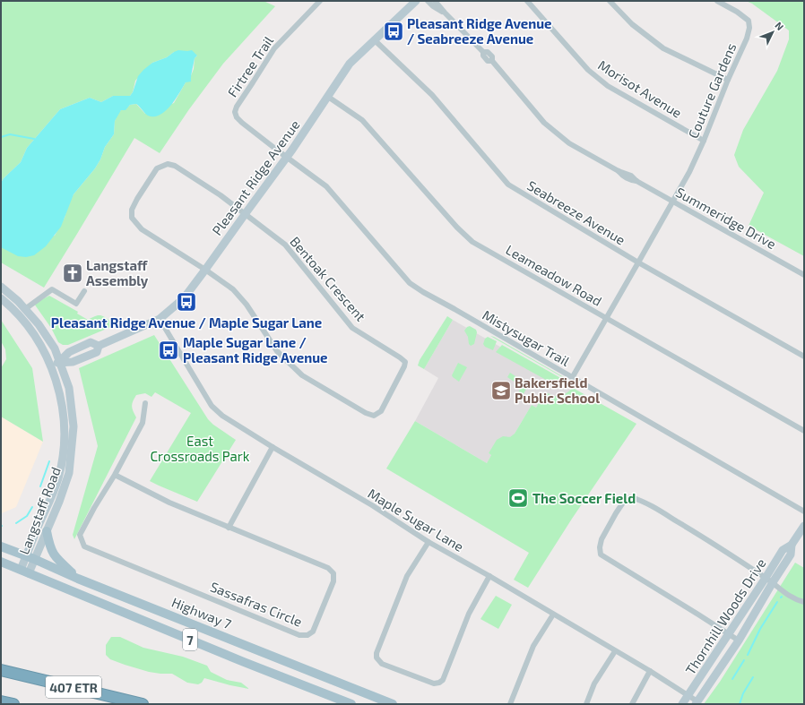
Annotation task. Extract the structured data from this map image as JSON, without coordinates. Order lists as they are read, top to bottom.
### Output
{
  "streets": {
    "highway": ["407 ETR"],
    "main road": ["Highway 7", "7"],
    "street": [
      "Firtree Trail",
      "Morisot Avenue",
      "Couture Gardens",
      "Pleasant Ridge Avenue",
      "Seabreeze Avenue",
      "Summeridge Drive",
      "Leameadow Road",
      "Bentoak Crescent",
      "Mistysugar Trail",
      "Langstaff Road",
      "Maple Sugar Lane",
      "Sassafras Circle",
      "Thornhill Woods Drive"
    ]
  },
  "crossings": [
    ["Firtree Trail", "Pleasant Ridge Avenue"],
    ["Firtree Trail", "Mistysugar Trail"],
    ["Morisot Avenue", "Couture Gardens"],
    ["Couture Gardens", "Seabreeze Avenue"],
    ["Couture Gardens", "Summeridge Drive"],
    ["Couture Gardens", "Leameadow Road"],
    ["Couture Gardens", "Mistysugar Trail"],
    ["Pleasant Ridge Avenue", "Seabreeze Avenue"],
    ["Pleasant Ridge Avenue", "Leameadow Road"],
    ["Pleasant Ridge Avenue", "Bentoak Crescent"],
    ["Pleasant Ridge Avenue", "Mistysugar Trail"],
    ["Pleasant Ridge Avenue", "Langstaff Road"],
    ["Pleasant Ridge Avenue", "Maple Sugar Lane"],
    ["Langstaff Road", "Highway 7"],
    ["Langstaff Road", "7"],
    ["Maple Sugar Lane", "Thornhill Woods Drive"]
  ],
  "parks": ["East Crossroads Park"],
  "places": {
    "bus stop": ["Pleasant Ridge Avenue / Seabreeze Avenue", "Pleasant Ridge Avenue / Maple Sugar Lane", "Maple Sugar Lane / Pleasant Ridge Avenue"],
    "church": ["Langstaff Assembly"],
    "school or university": ["Bakersfield Public School"],
    "sports": ["The Soccer Field"]
  },
  "north": "top right"
}
